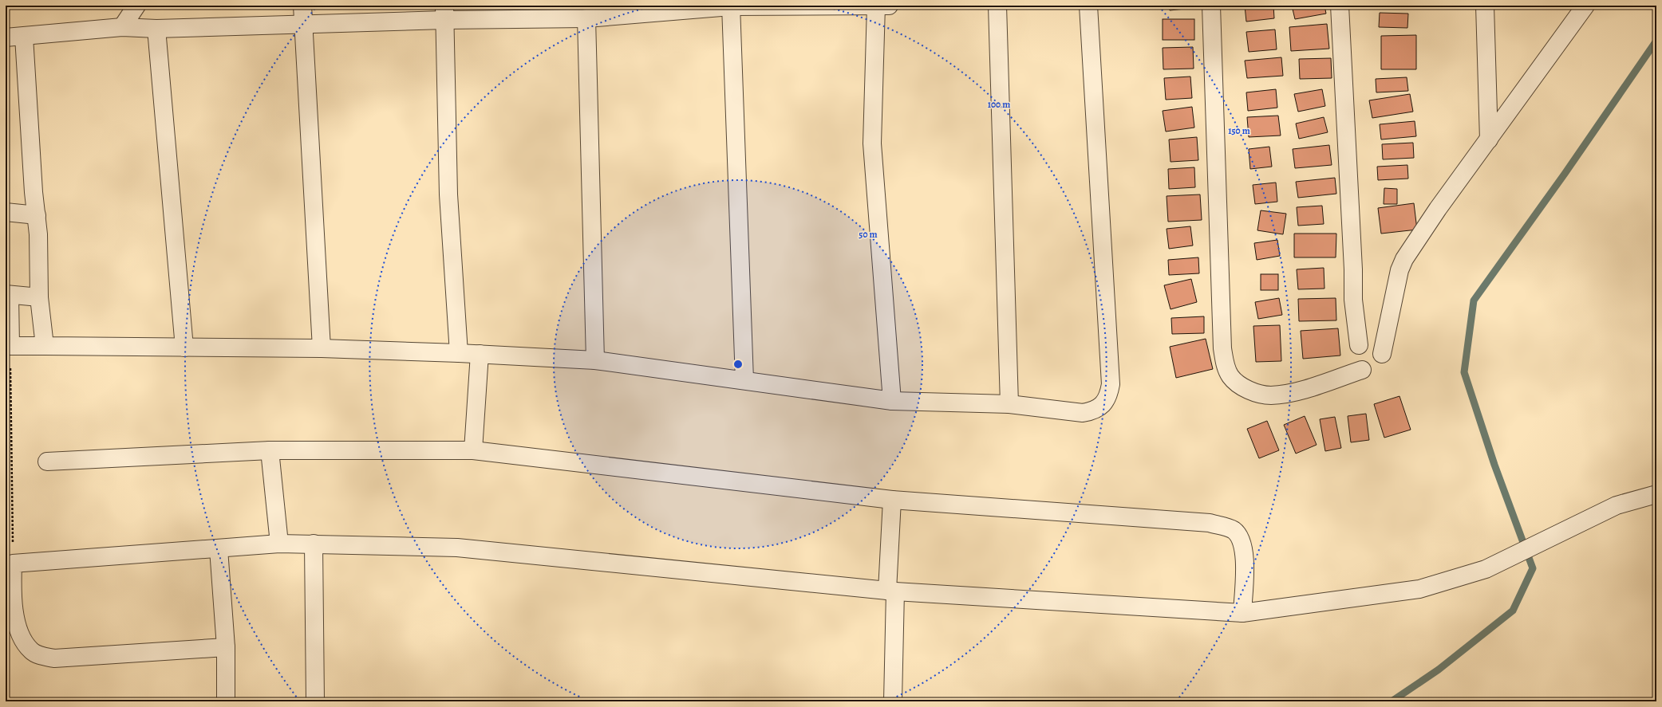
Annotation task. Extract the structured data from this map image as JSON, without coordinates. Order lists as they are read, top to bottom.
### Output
{
  "rings": ["100 m", "150 m", "50 m"]
}
